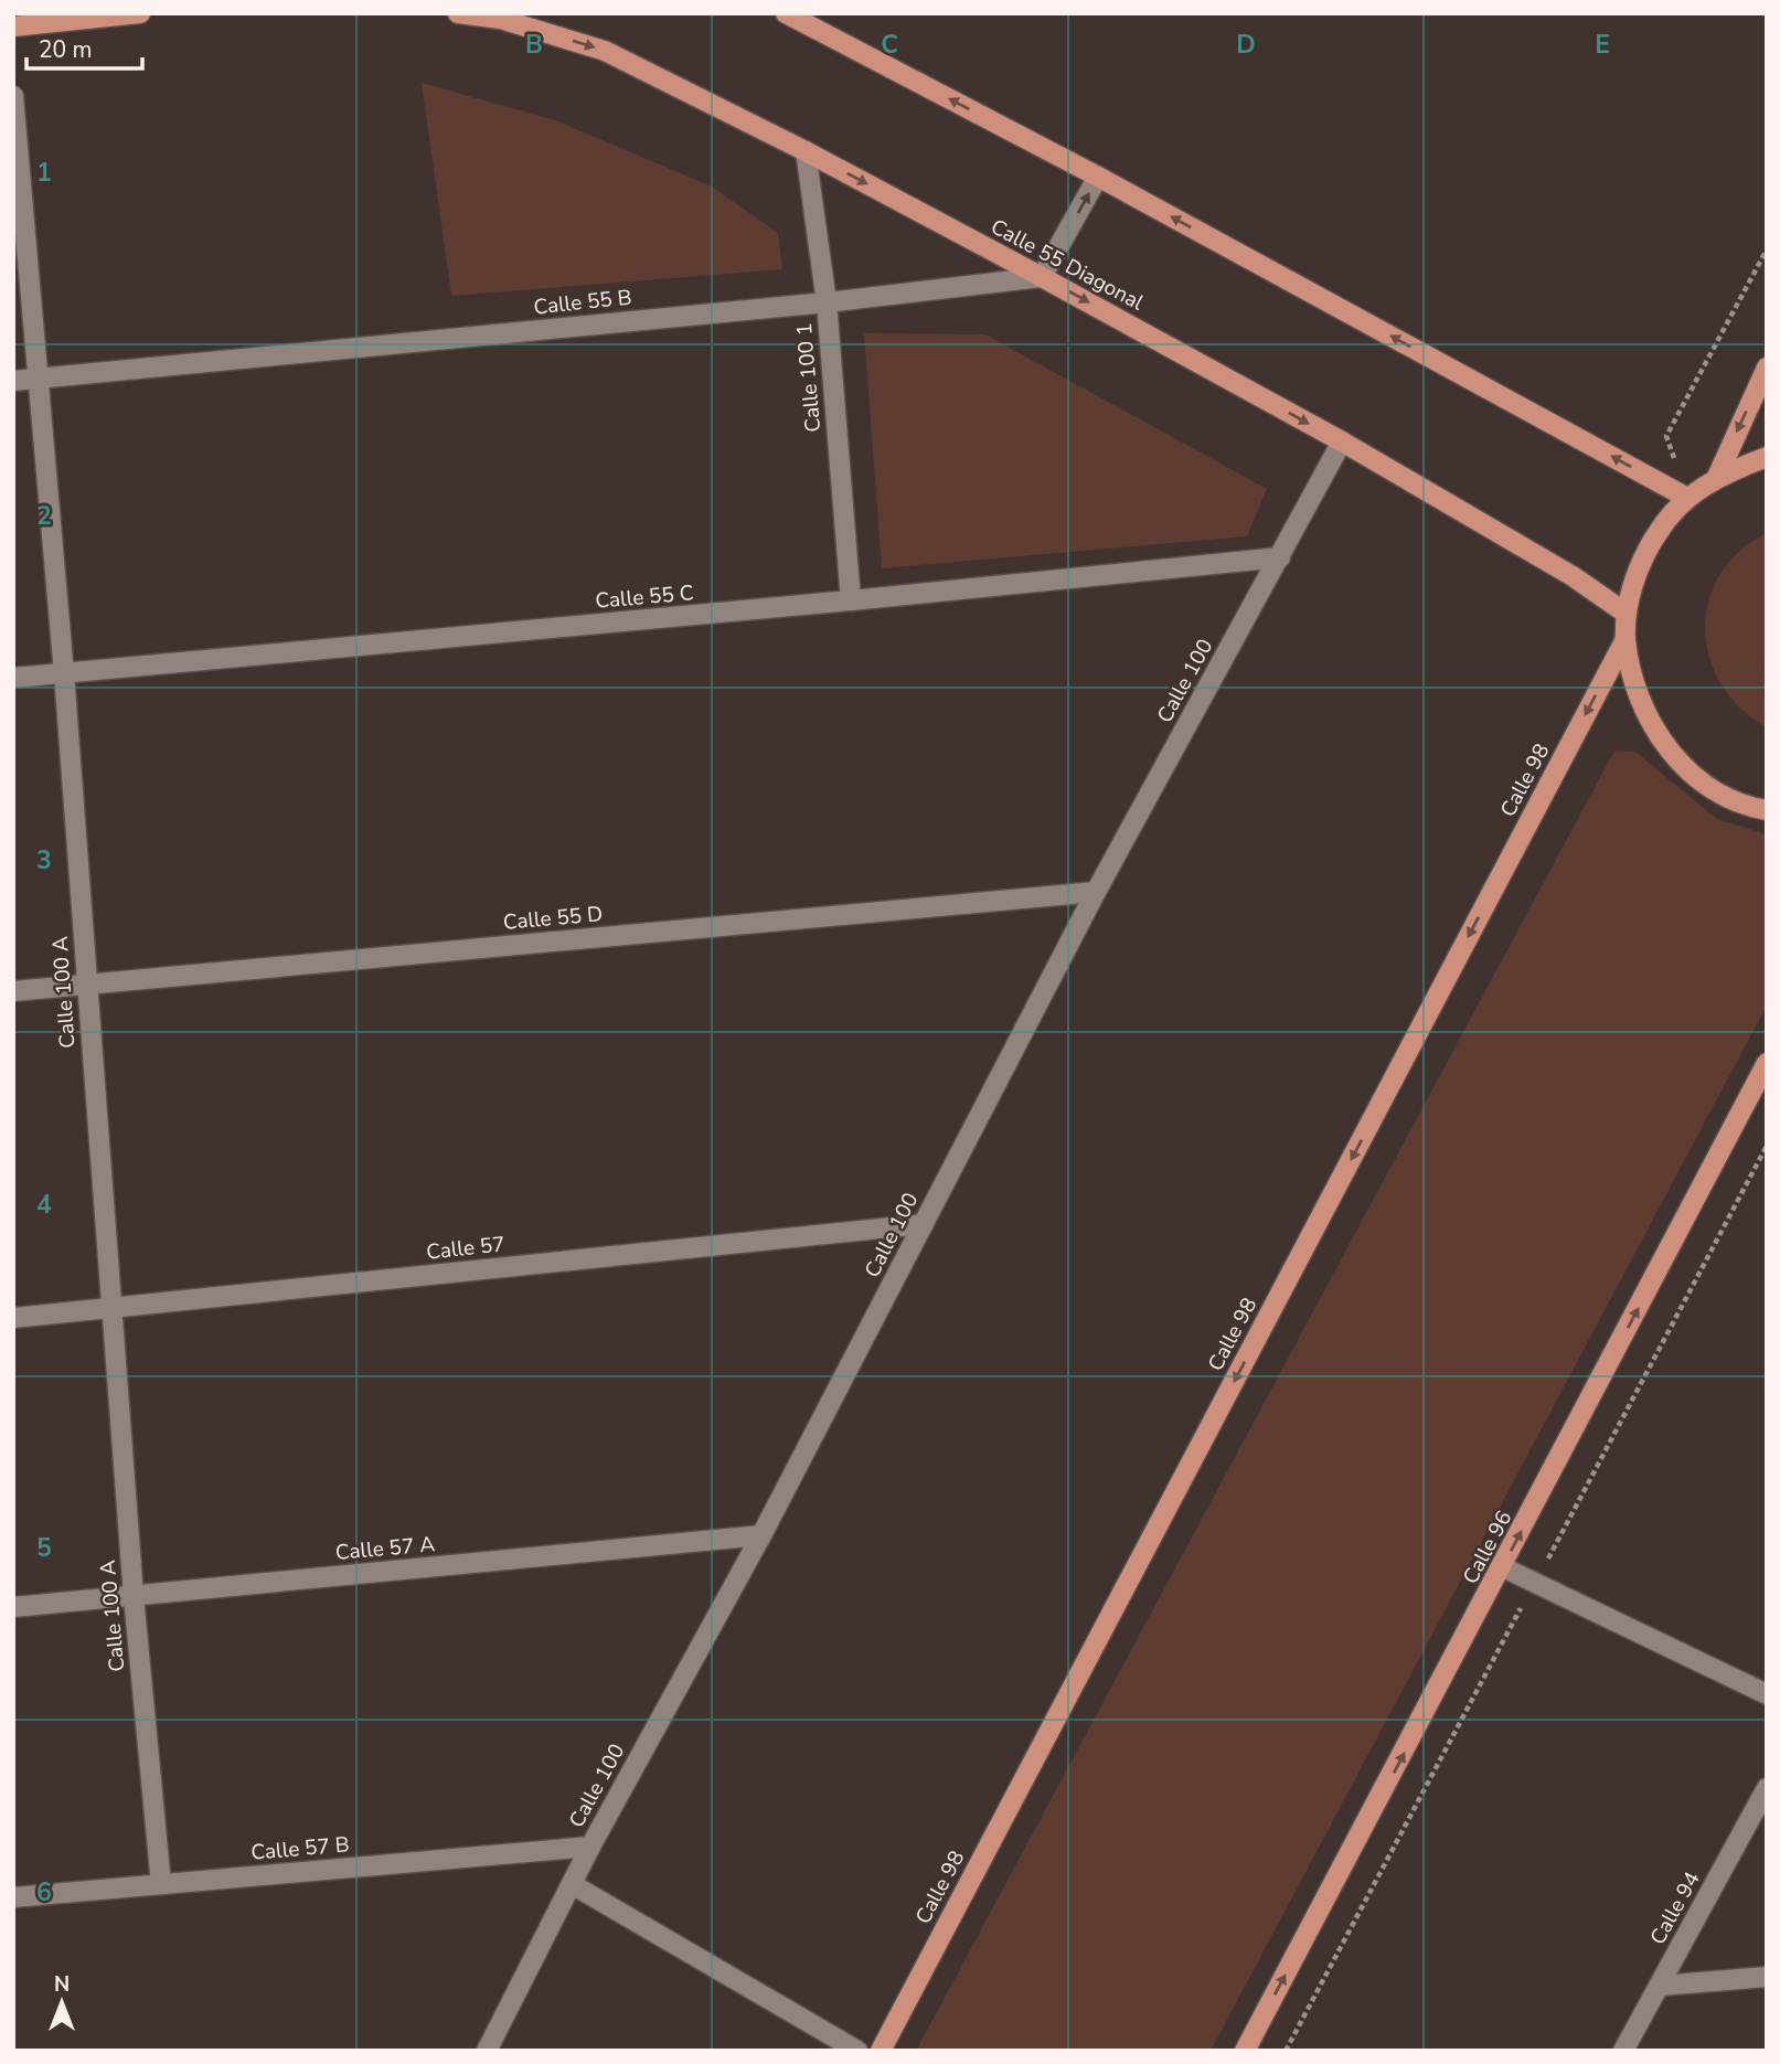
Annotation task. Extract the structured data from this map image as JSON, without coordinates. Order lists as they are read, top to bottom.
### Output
{
  "streets": {
    "main road": ["Calle 55 Diagonal", "Calle 98", "Calle 96"],
    "street": [
      "Calle 55 B",
      "Calle 100 1",
      "Calle 55 C",
      "Calle 100",
      "Calle 55 D",
      "Calle 100 A",
      "Calle 57",
      "Calle 57 A",
      "Calle 57 B",
      "Calle 94"
    ]
  },
  "crossings": [
    ["Calle 55 Diagonal", "Calle 55 B"],
    ["Calle 55 Diagonal", "Calle 100 1"],
    ["Calle 55 Diagonal", "Calle 100"],
    ["Calle 55 B", "Calle 100 1"],
    ["Calle 55 B", "Calle 100 A"],
    ["Calle 100 1", "Calle 55 C"],
    ["Calle 55 C", "Calle 100"],
    ["Calle 55 C", "Calle 100 A"],
    ["Calle 100", "Calle 55 D"],
    ["Calle 100", "Calle 57"],
    ["Calle 100", "Calle 57 A"],
    ["Calle 100", "Calle 57 B"],
    ["Calle 55 D", "Calle 100 A"],
    ["Calle 100 A", "Calle 57"],
    ["Calle 100 A", "Calle 57 A"],
    ["Calle 100 A", "Calle 57 B"]
  ],
  "one_way": ["Calle 98", "Calle 96"],
  "scale_bar": "20 m",
  "north": "top",
  "grid": {
    "columns": [
      "B",
      "C",
      "D",
      "E"
    ],
    "rows": [
      "1",
      "2",
      "3",
      "4",
      "5",
      "6"
    ]
  }
}
